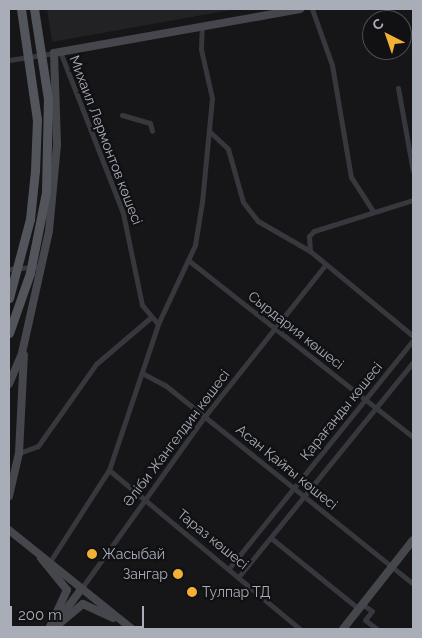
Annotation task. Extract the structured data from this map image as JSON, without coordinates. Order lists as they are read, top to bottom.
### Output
{
  "streets": {
    "street": [
      "Михаил Лермонтов көшесі",
      "Сырдария көшесі",
      "Қарағанды көшесі",
      "Әліби Жангелдин көшесі",
      "Асан Қайғы көшесі",
      "Тараз көшесі"
    ]
  },
  "crossings": [
    ["Сырдария көшесі", "Қарағанды көшесі"],
    ["Сырдария көшесі", "Әліби Жангелдин көшесі"],
    ["Қарағанды көшесі", "Асан Қайғы көшесі"],
    ["Қарағанды көшесі", "Тараз көшесі"],
    ["Әліби Жангелдин көшесі", "Асан Қайғы көшесі"],
    ["Әліби Жангелдин көшесі", "Тараз көшесі"]
  ],
  "places": ["Жасыбай", "Зангар", "Тулпар ТД"],
  "scale_bar": "200 m",
  "north": "top left"
}
